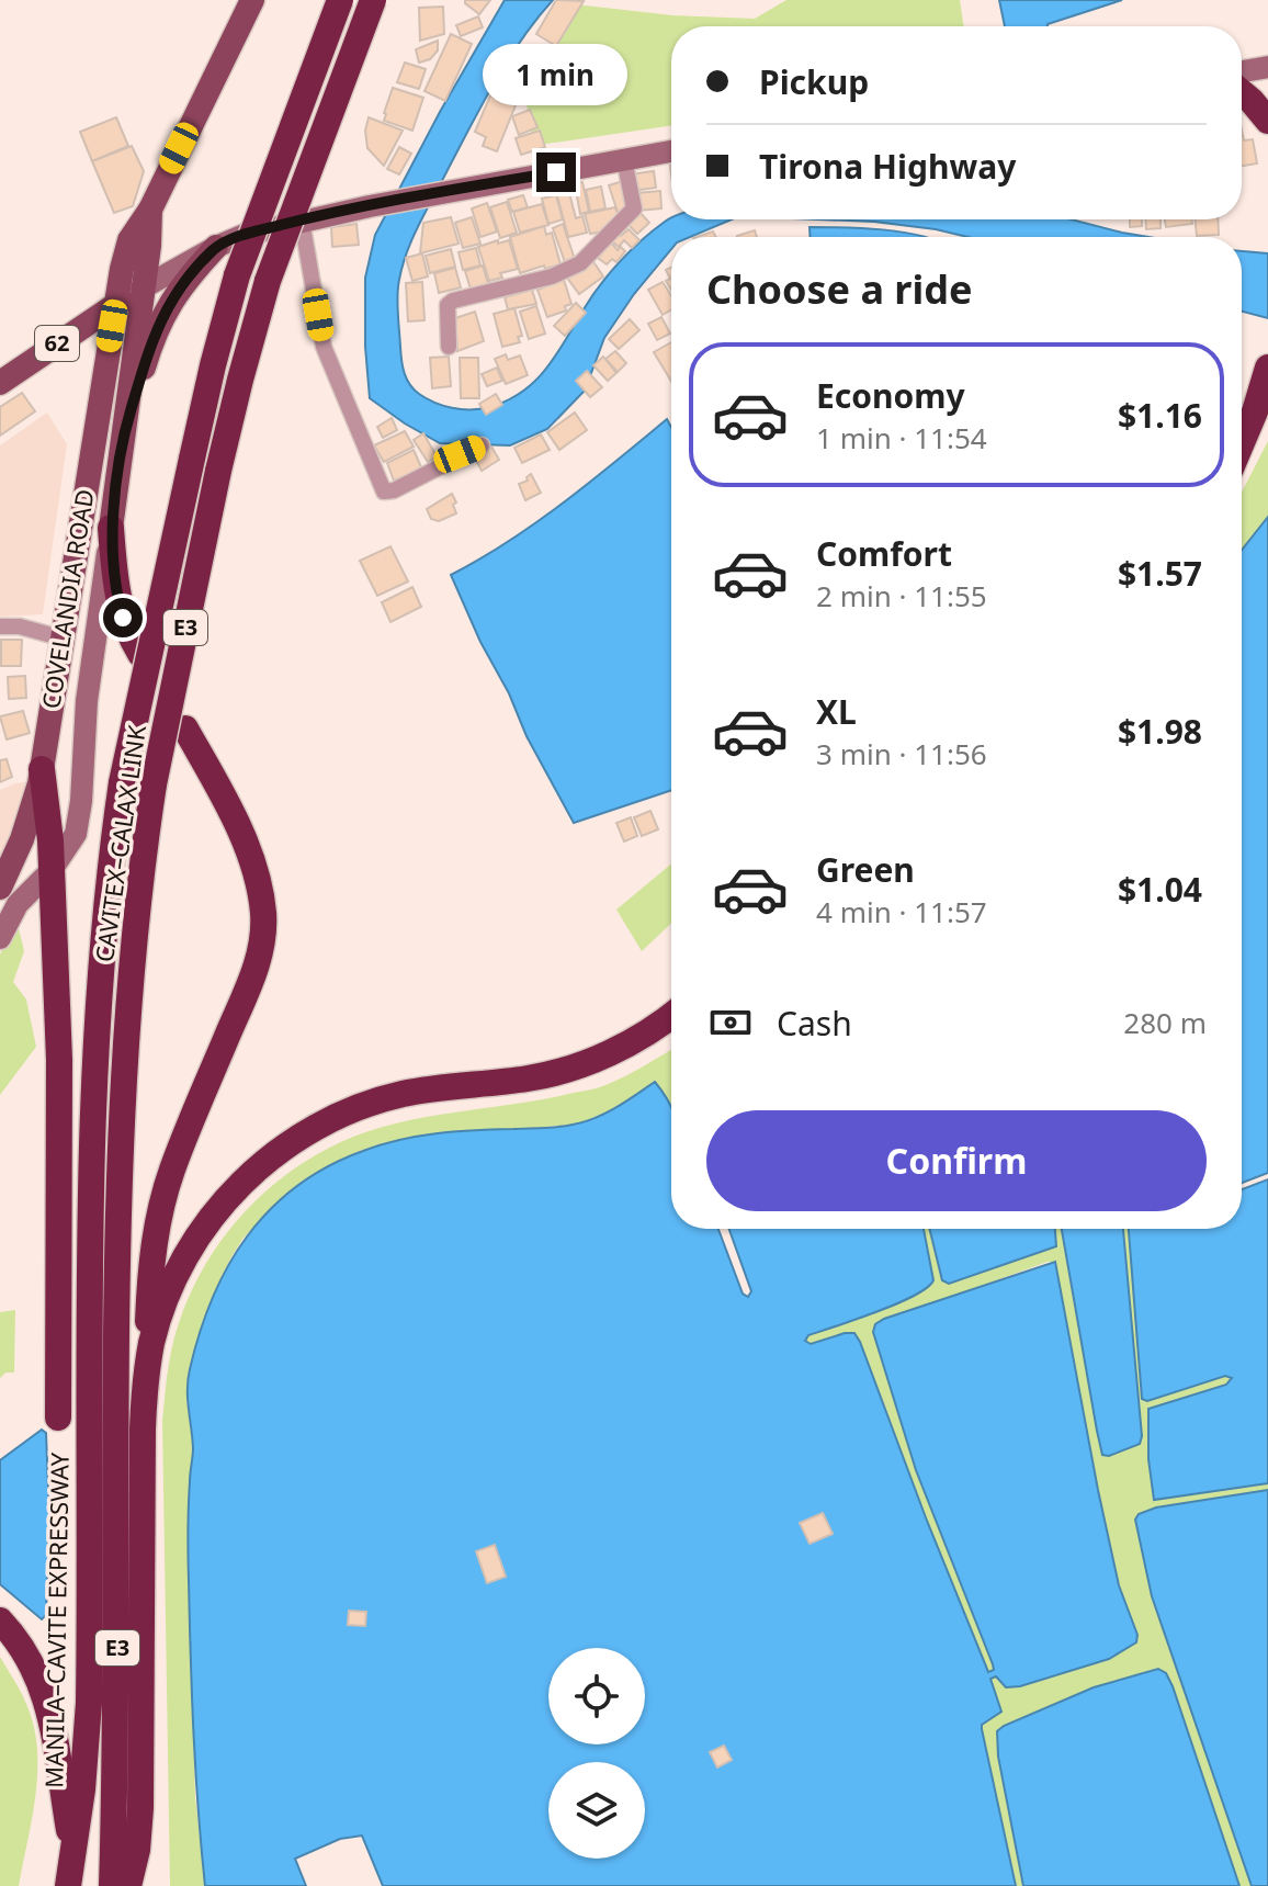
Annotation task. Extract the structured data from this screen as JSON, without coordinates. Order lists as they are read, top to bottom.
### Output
{
  "streets": {
    "highway": ["E3", "CAVITEX–CALAX LINK", "MANILA–CAVITE EXPRESSWAY"],
    "main road": ["62", "COVELANDIA ROAD"]
  },
  "crossings": [
    ["62", "COVELANDIA ROAD"],
    ["E3", "CAVITEX–CALAX LINK"],
    ["E3", "MANILA–CAVITE EXPRESSWAY"],
    ["CAVITEX–CALAX LINK", "MANILA–CAVITE EXPRESSWAY"]
  ],
  "page": {
    "banner": ["Pickup", "Tirona Highway"],
    "bubble": "1 min",
    "heading": "Choose a ride",
    "list": [
      {
        "name": "Economy",
        "note": "1 min · 11:54",
        "value": "$1.16"
      },
      {
        "name": "Comfort",
        "note": "2 min · 11:55",
        "value": "$1.57"
      },
      {
        "name": "XL",
        "note": "3 min · 11:56",
        "value": "$1.98"
      },
      {
        "name": "Green",
        "note": "4 min · 11:57",
        "value": "$1.04"
      }
    ],
    "pay": ["Cash", "280 m"],
    "buttons": "Confirm"
  }
}
